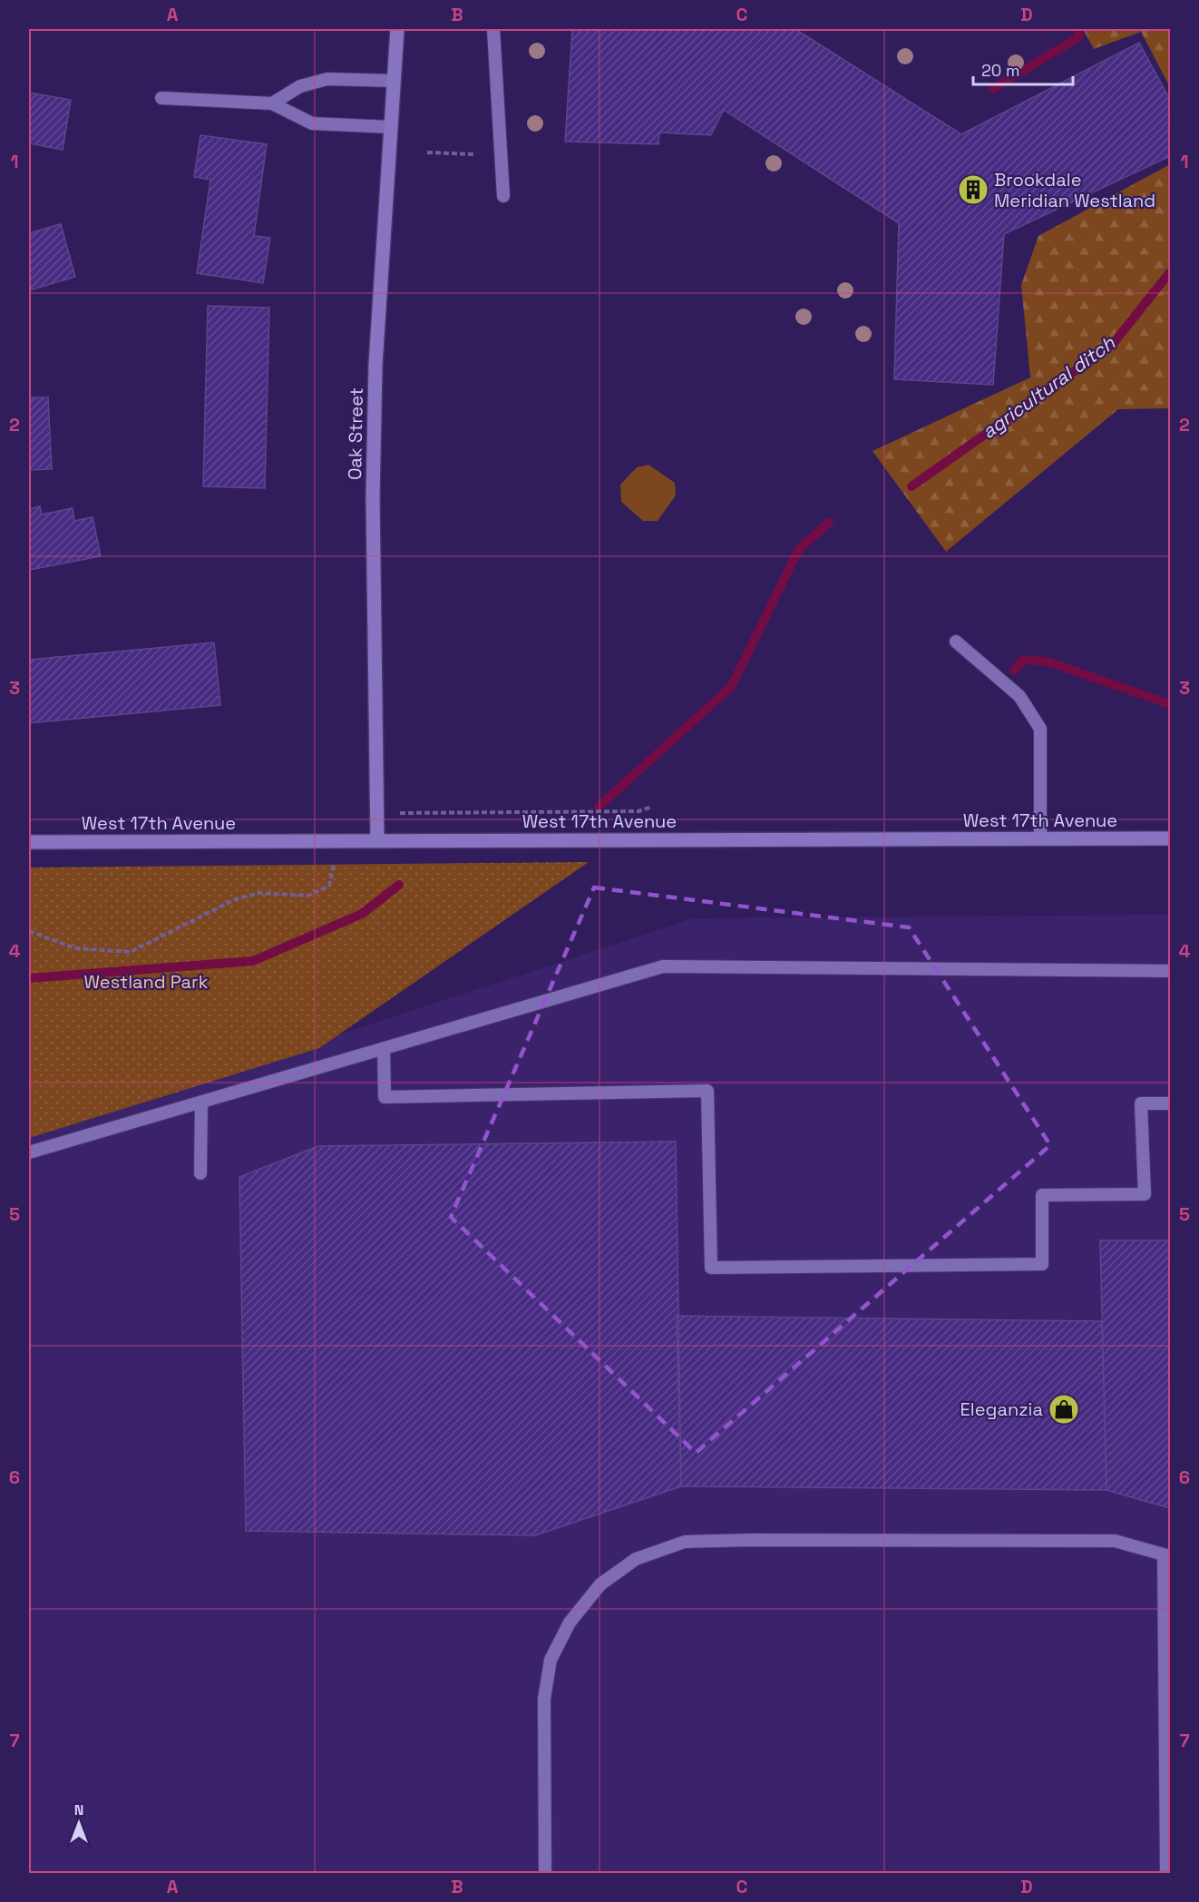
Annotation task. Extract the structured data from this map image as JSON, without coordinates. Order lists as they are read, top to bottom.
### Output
{
  "streets": {
    "street": ["Oak Street", "West 17th Avenue"]
  },
  "crossings": [
    ["Oak Street", "West 17th Avenue"]
  ],
  "water": ["agricultural ditch"],
  "parks": ["Westland Park"],
  "places": {
    "building": ["Brookdale Meridian Westland"],
    "shop": ["Eleganzia"]
  },
  "scale_bar": "20 m",
  "north": "top",
  "grid": {
    "columns": [
      "A",
      "B",
      "C",
      "D"
    ],
    "rows": [
      "1",
      "2",
      "3",
      "4",
      "5",
      "6",
      "7"
    ]
  }
}
